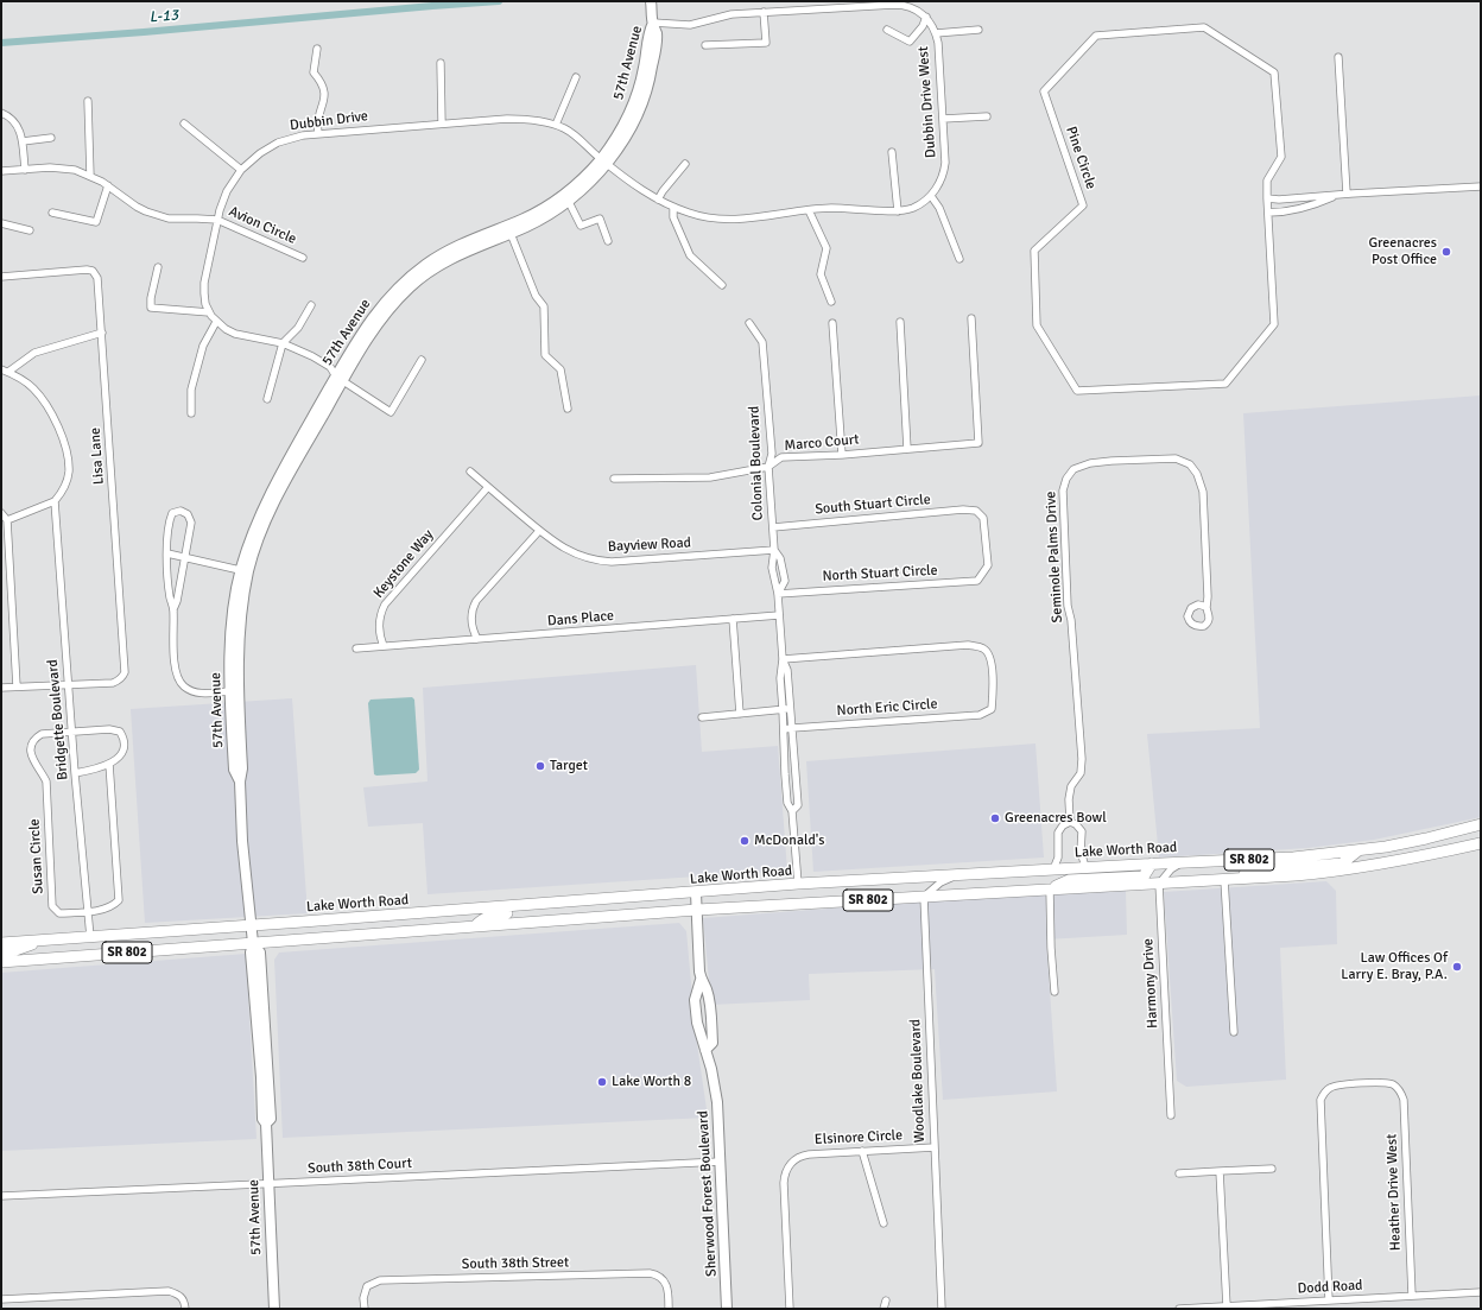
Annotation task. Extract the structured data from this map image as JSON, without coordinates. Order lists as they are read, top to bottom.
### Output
{
  "streets": {
    "main road": ["Lake Worth Road", "SR 802"],
    "street": [
      "57th Avenue",
      "Dubbin Drive West",
      "Dubbin Drive",
      "Pine Circle",
      "Avion Circle",
      "Marco Court",
      "Lisa Lane",
      "Colonial Boulevard",
      "South Stuart Circle",
      "Bayview Road",
      "Seminole Palms Drive",
      "Keystone Way",
      "North Stuart Circle",
      "Dans Place",
      "North Eric Circle",
      "Bridgette Boulevard",
      "Susan Circle",
      "Harmony Drive",
      "Woodlake Boulevard",
      "Elsinore Circle",
      "South 38th Court",
      "Heather Drive West",
      "Sherwood Forest Boulevard",
      "South 38th Street",
      "Dodd Road"
    ]
  },
  "crossings": [
    ["57th Avenue", "Dubbin Drive"],
    ["57th Avenue", "Lake Worth Road"],
    ["57th Avenue", "SR 802"],
    ["57th Avenue", "South 38th Court"],
    ["Dubbin Drive", "Avion Circle"],
    ["Marco Court", "Colonial Boulevard"],
    ["Lisa Lane", "Bridgette Boulevard"],
    ["Colonial Boulevard", "South Stuart Circle"],
    ["Colonial Boulevard", "Bayview Road"],
    ["Colonial Boulevard", "North Stuart Circle"],
    ["Colonial Boulevard", "Dans Place"],
    ["Colonial Boulevard", "North Eric Circle"],
    ["South Stuart Circle", "North Stuart Circle"],
    ["Bayview Road", "Keystone Way"],
    ["Keystone Way", "Dans Place"],
    ["Bridgette Boulevard", "Lake Worth Road"],
    ["Bridgette Boulevard", "Susan Circle"],
    ["Lake Worth Road", "Sherwood Forest Boulevard"],
    ["SR 802", "Harmony Drive"],
    ["SR 802", "Woodlake Boulevard"],
    ["SR 802", "Sherwood Forest Boulevard"],
    ["Woodlake Boulevard", "Elsinore Circle"],
    ["South 38th Court", "Sherwood Forest Boulevard"],
    ["Heather Drive West", "Dodd Road"]
  ],
  "water": ["L-13"],
  "places": [
    "Greenacres Post Office",
    "Target",
    "Greenacres Bowl",
    "McDonald's",
    "Law Offices Of Larry E. Bray, P.A.",
    "Lake Worth 8"
  ]
}
